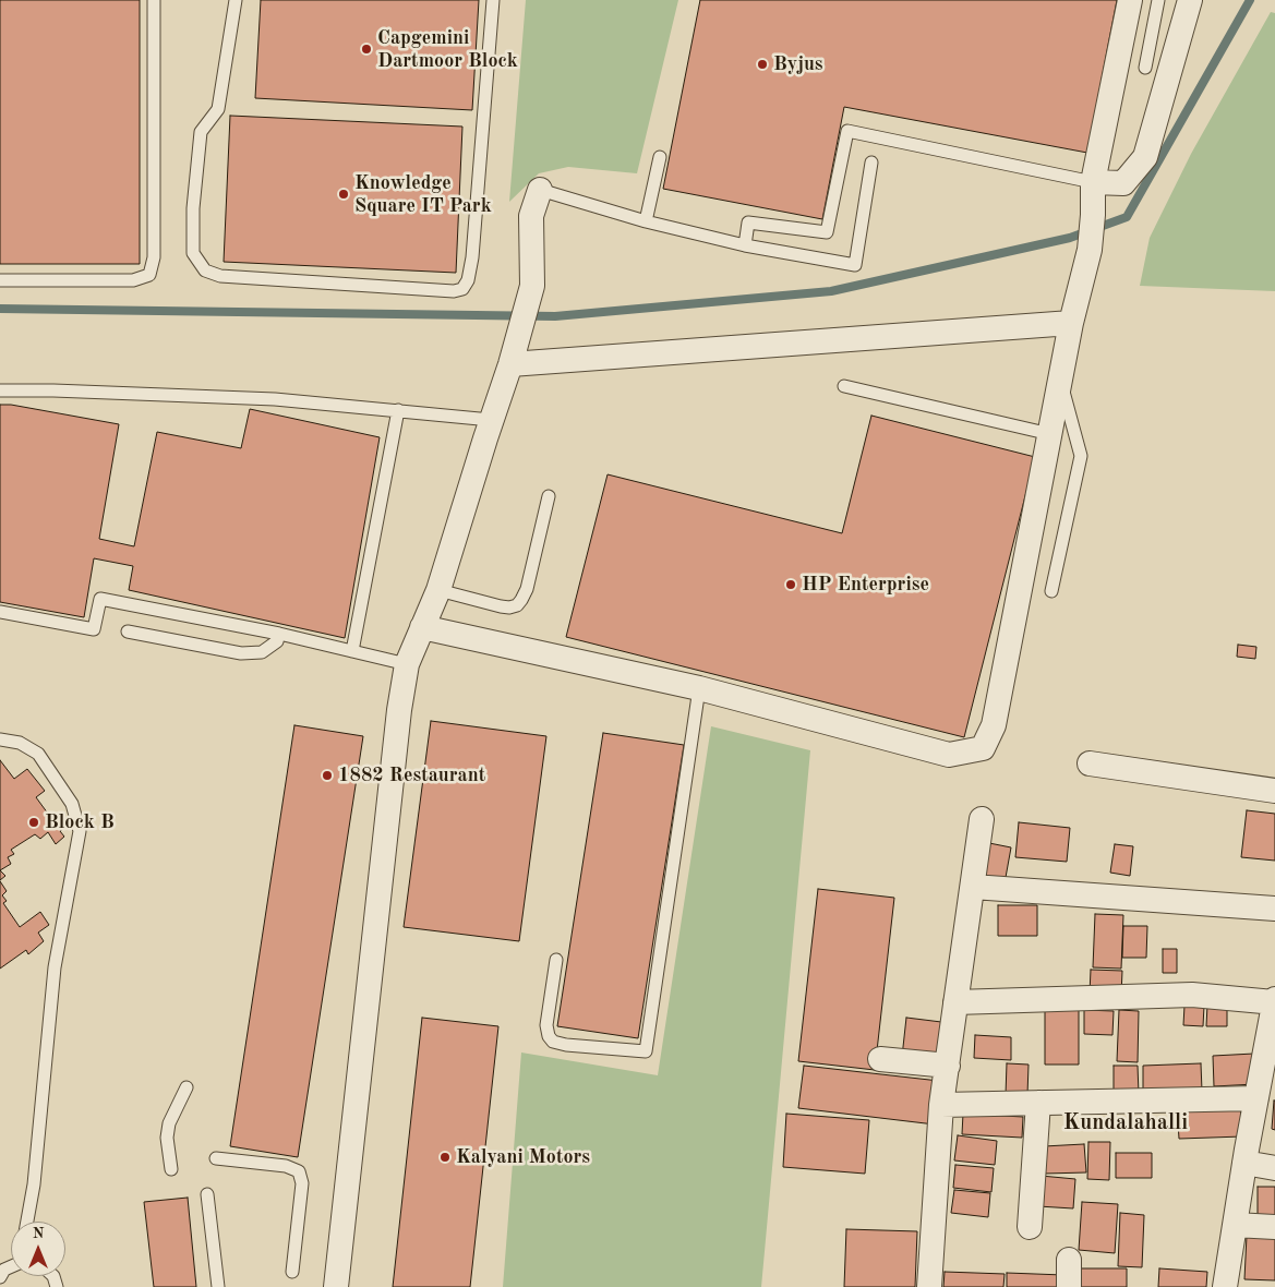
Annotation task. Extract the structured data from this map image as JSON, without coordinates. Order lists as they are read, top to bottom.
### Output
{
  "districts": ["Kundalahalli"],
  "places": [
    "Capgemini Dartmoor Block",
    "Byjus",
    "Knowledge Square IT Park",
    "HP Enterprise",
    "1882 Restaurant",
    "Block B",
    "Kalyani Motors"
  ],
  "north": "top"
}
